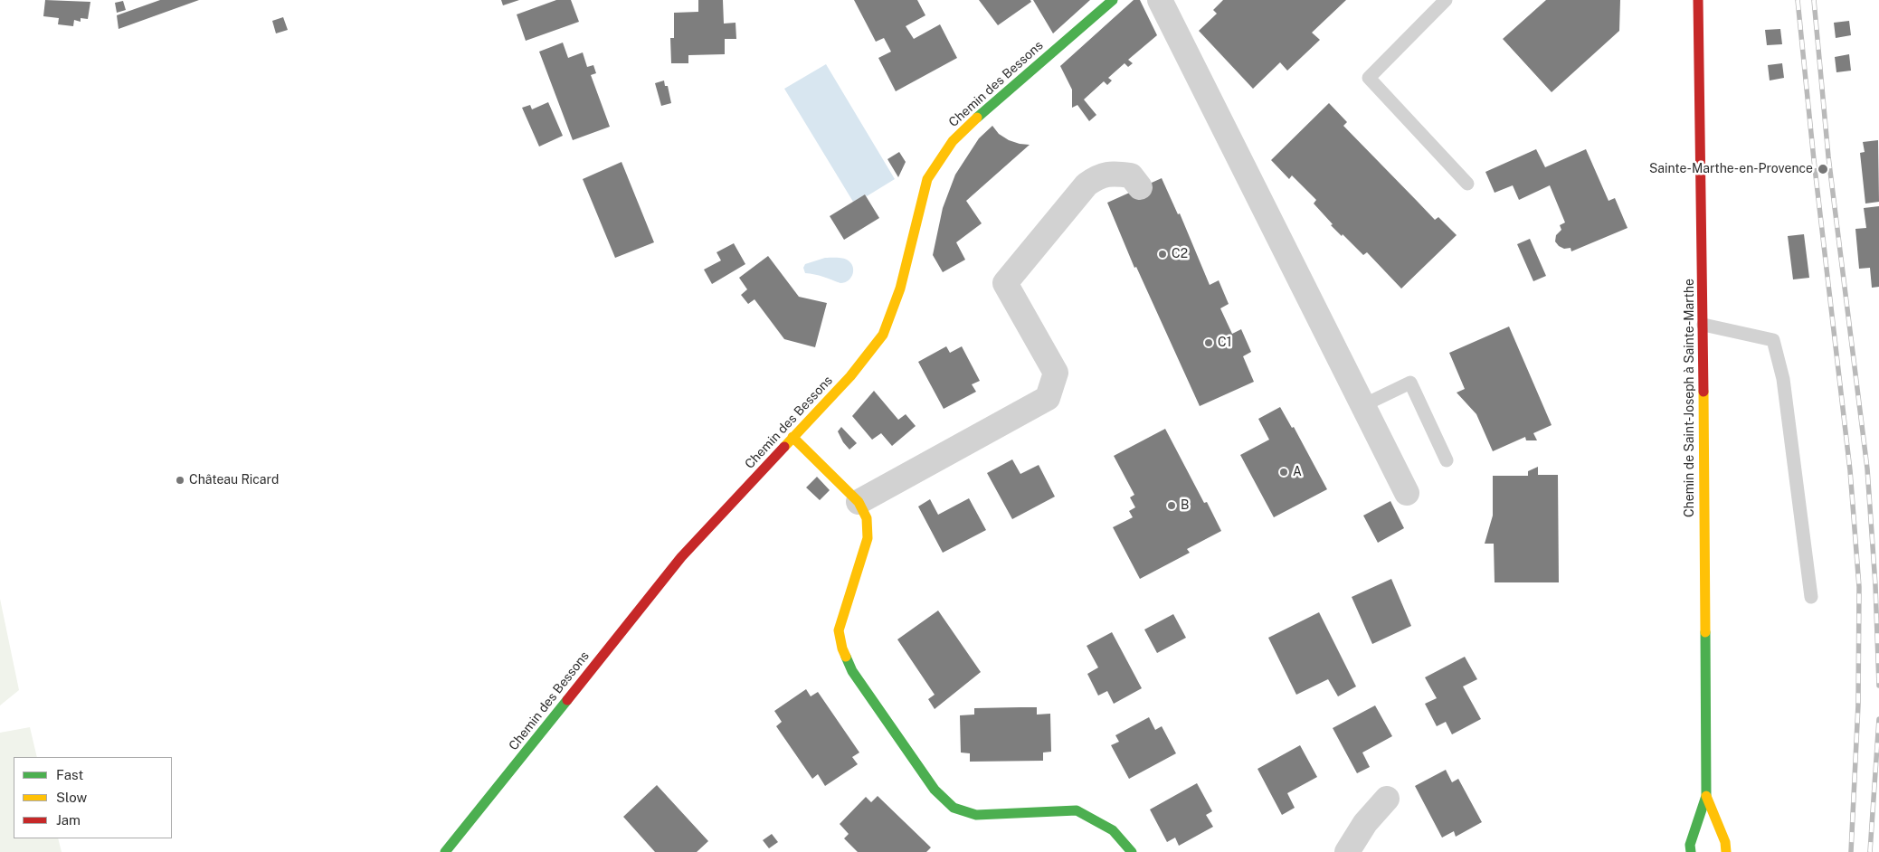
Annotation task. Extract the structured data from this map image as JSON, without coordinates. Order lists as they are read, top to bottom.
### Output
{
  "streets": {
    "street": ["Chemin des Bessons", "Chemin de Saint-Joseph à Sainte-Marthe"]
  },
  "places": [
    "Sainte-Marthe-en-Provence",
    "C2",
    "C1",
    "A",
    "Château Ricard",
    "B"
  ],
  "legend": ["Fast", "Slow", "Jam"]
}
